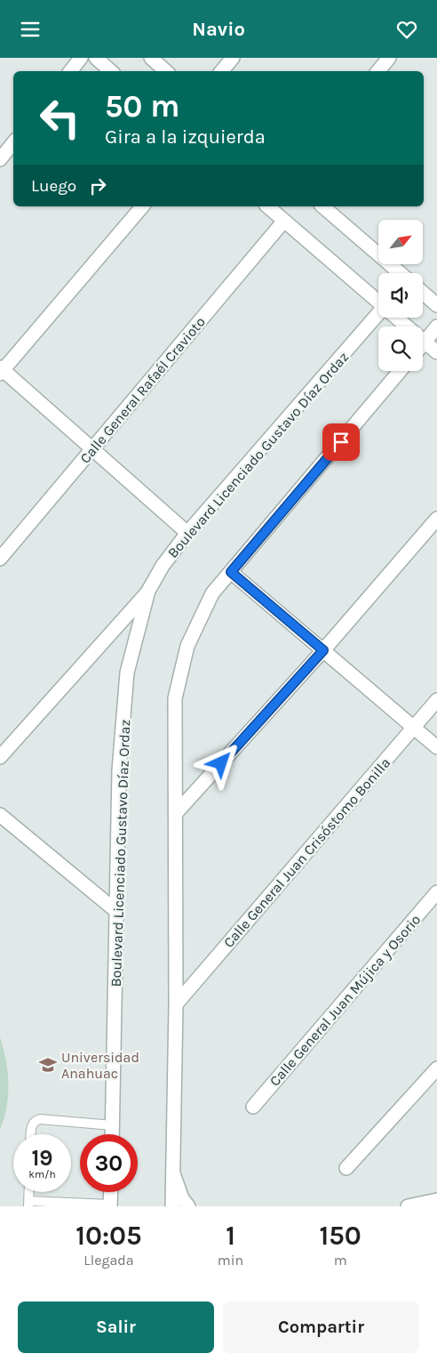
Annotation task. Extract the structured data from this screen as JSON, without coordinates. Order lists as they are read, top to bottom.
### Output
{
  "streets": {
    "street": [
      "Calle General Rafaél Cravioto",
      "Boulevard Licenciado Gustavo Díaz Ordaz",
      "Calle General Juan Crisóstomo Bonilla",
      "Calle General Juan Mújica y Osorio"
    ]
  },
  "places": {
    "school or university": ["Universidad Anahuac"]
  },
  "north": "top right",
  "page": {
    "header": "Navio",
    "turn": ["50 m", "Gira a la izquierda"],
    "then": "Luego",
    "speed": "19 km/h",
    "limit": "30",
    "eta": [
      "10:05",
      "Llegada",
      "1",
      "min",
      "150",
      "m"
    ],
    "buttons": ["Salir", "Compartir"]
  }
}
